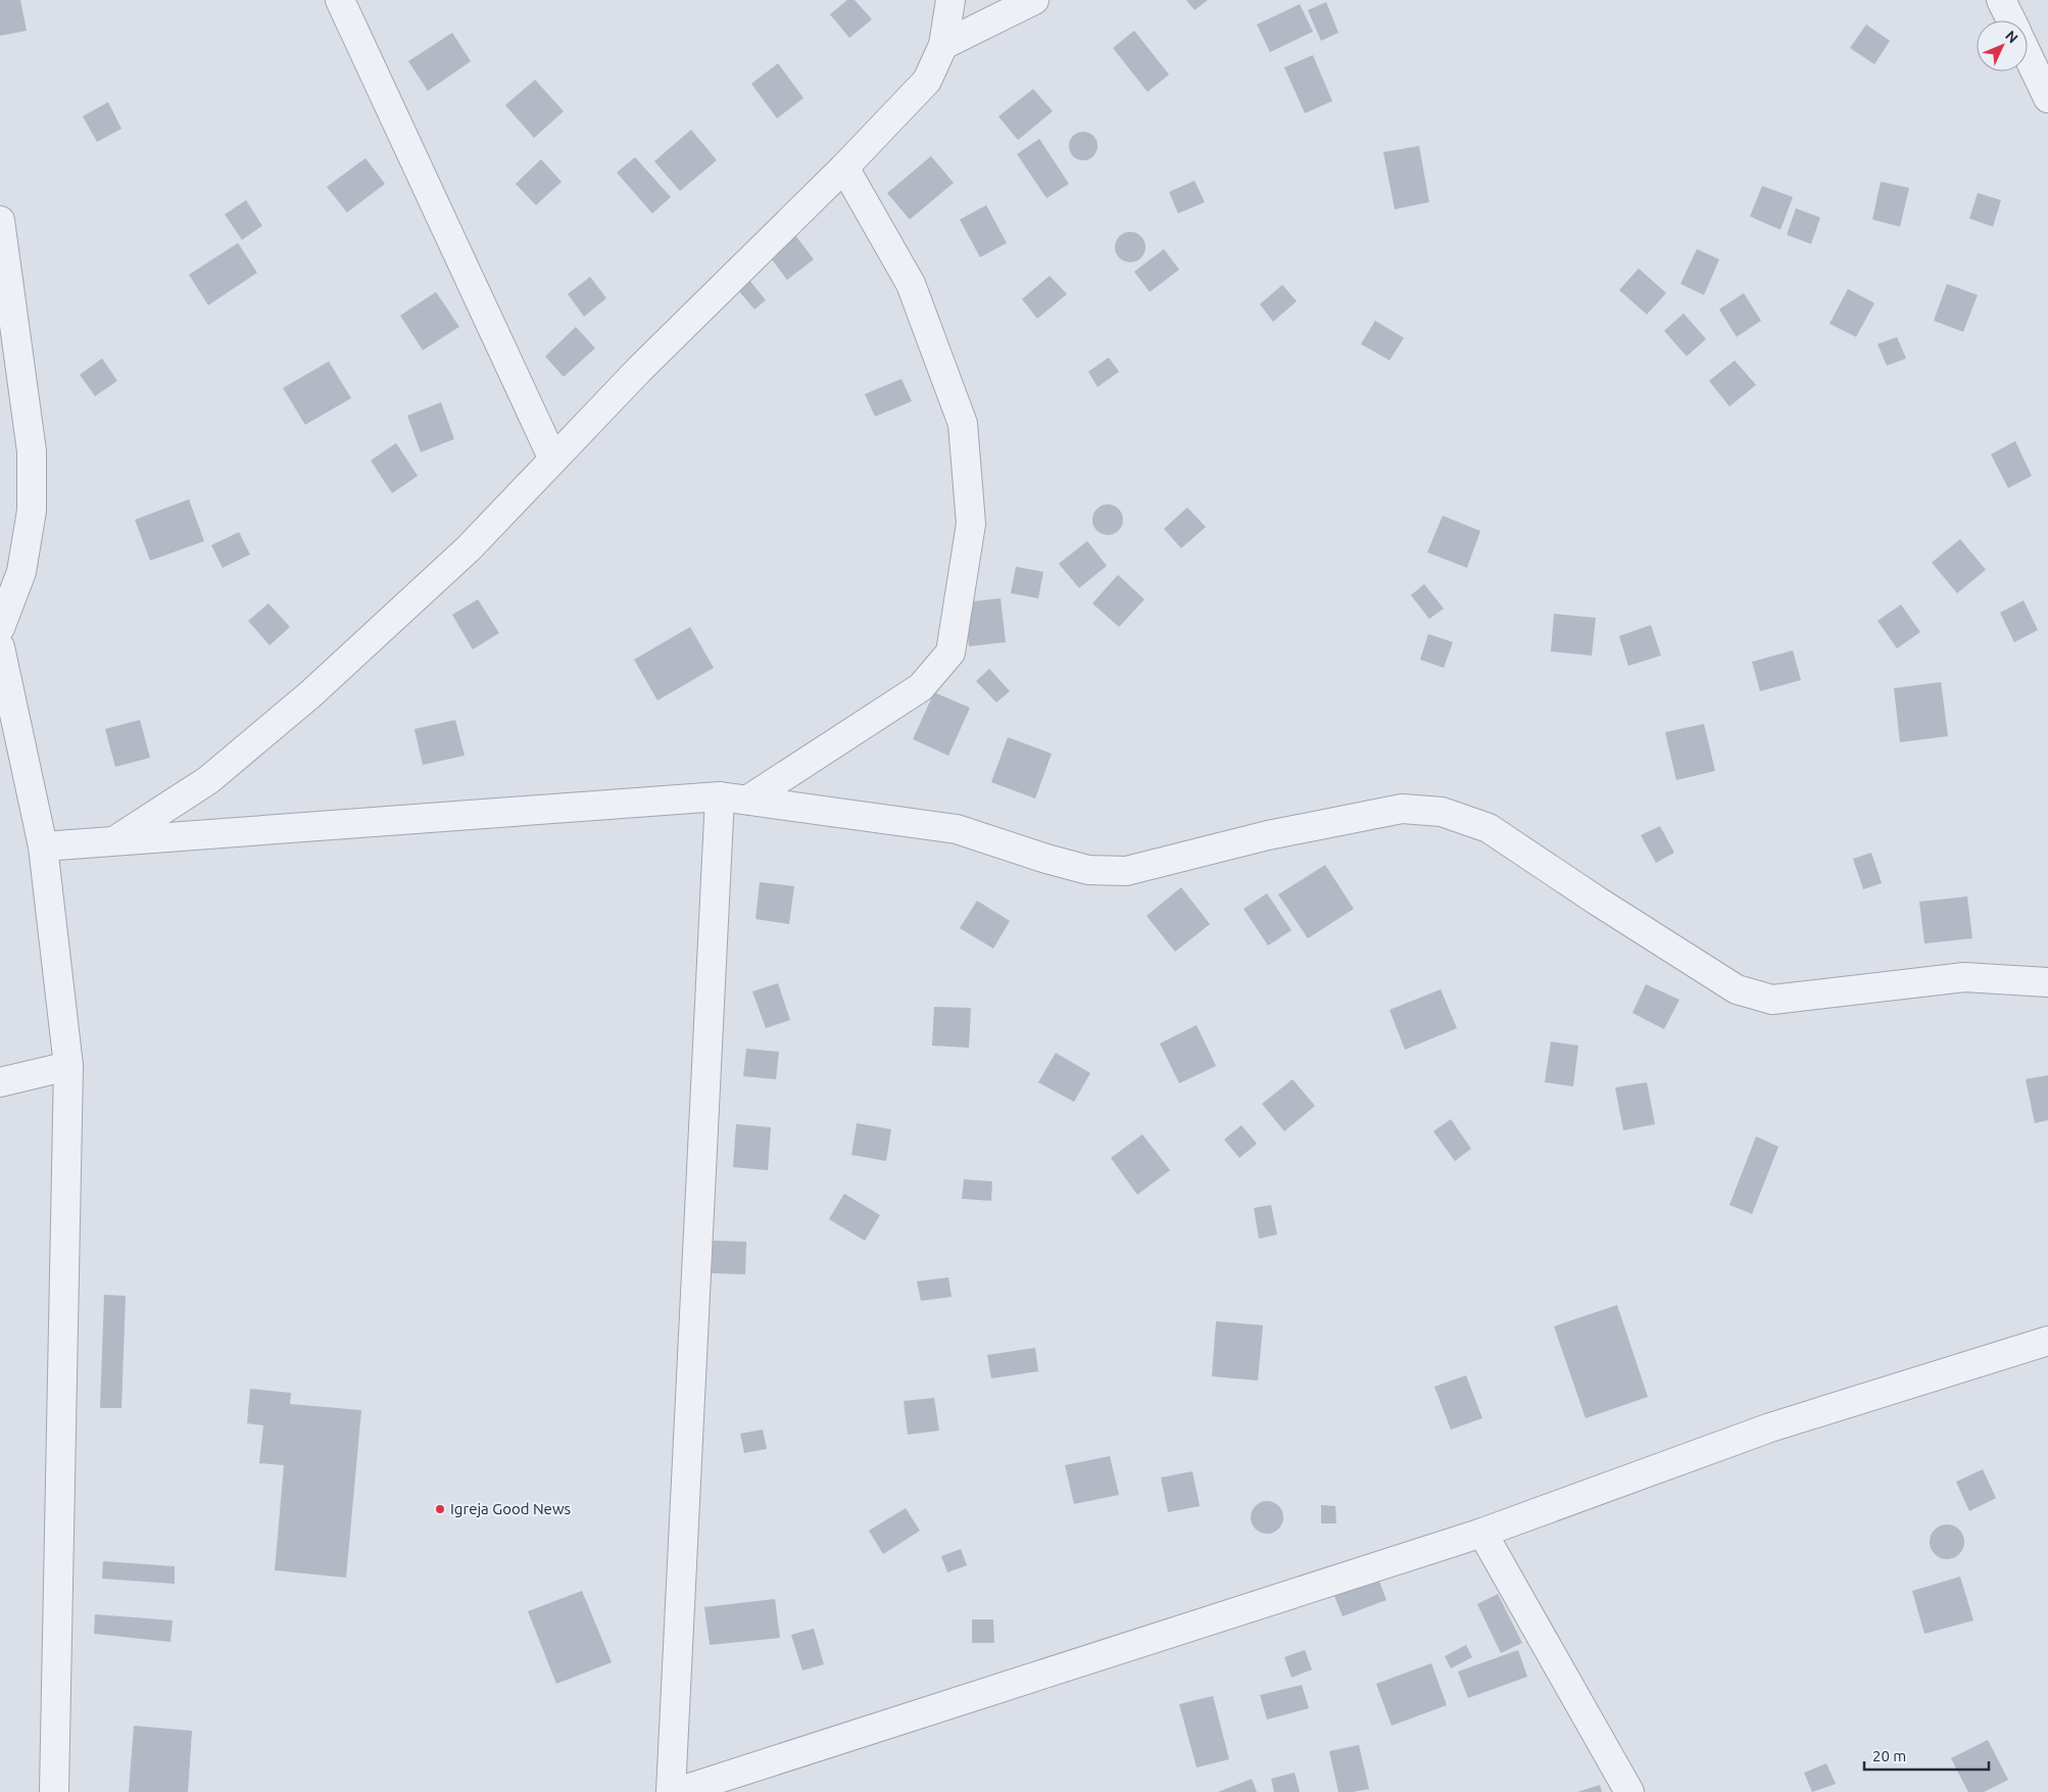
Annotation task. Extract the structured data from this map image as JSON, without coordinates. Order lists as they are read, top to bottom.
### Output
{
  "places": ["Igreja Good News"],
  "scale_bar": "20 m",
  "north": "top right"
}
